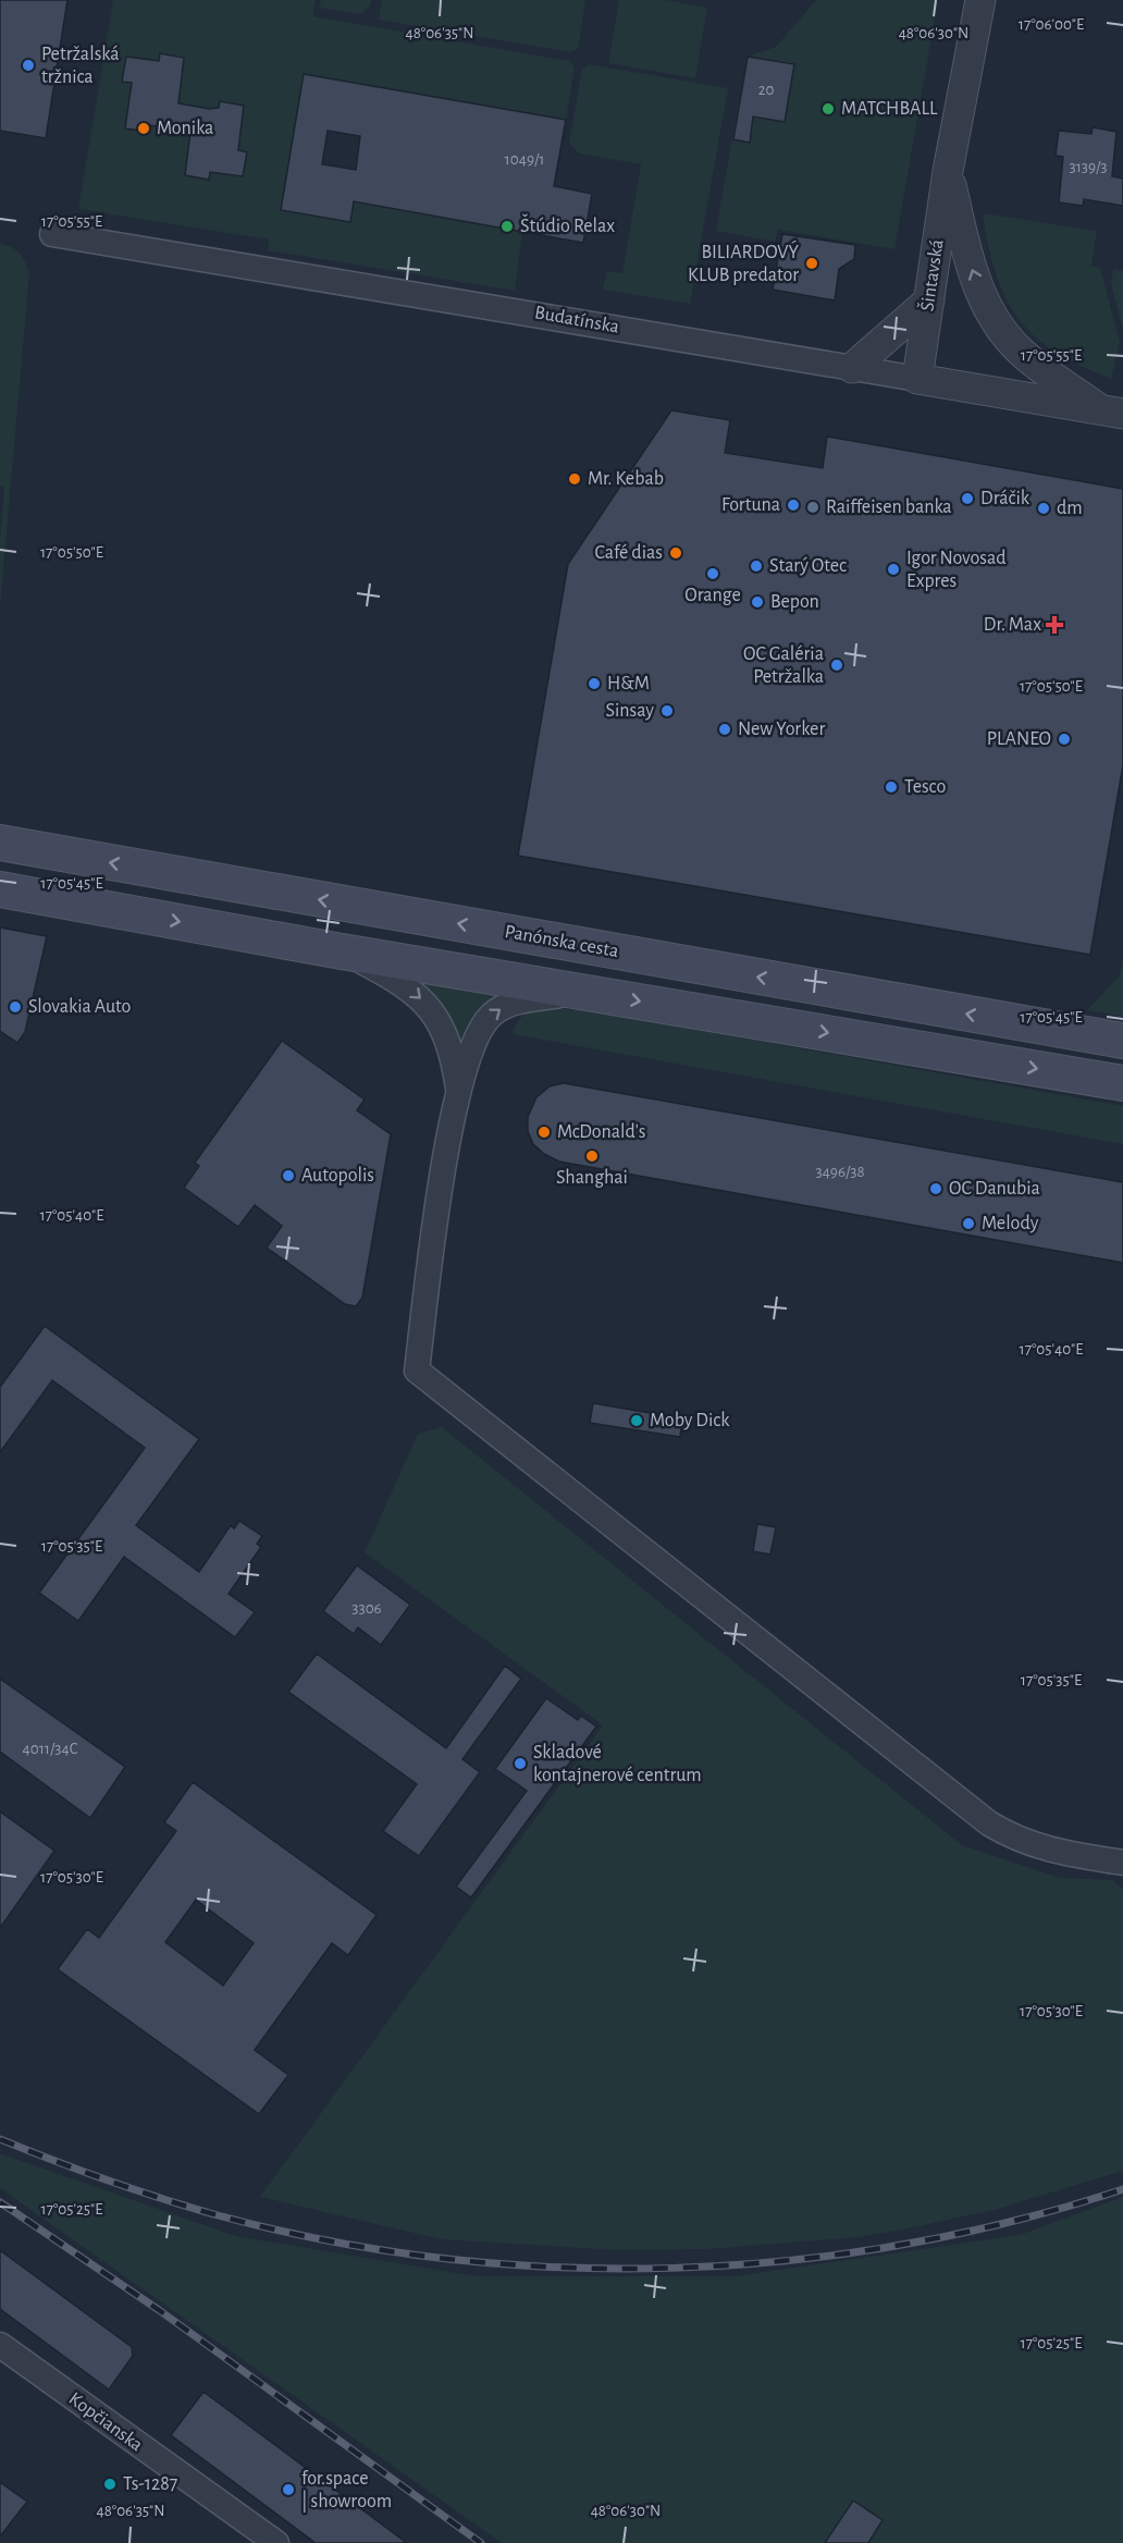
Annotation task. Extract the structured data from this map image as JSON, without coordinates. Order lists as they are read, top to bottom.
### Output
{
  "streets": {
    "main road": ["Panónska cesta"],
    "street": ["Šintavská", "Budatínska", "Kopčianska"]
  },
  "crossings": [
    ["Šintavská", "Budatínska"]
  ],
  "places": {
    "other": [
      "Petržalská tržnica",
      "MATCHBALL",
      "Monika",
      "Štúdio Relax",
      "BILIARDOVÝ KLUB predator",
      "Mr. Kebab",
      "Dráčik",
      "Fortuna",
      "Raiffeisen banka",
      "dm",
      "Café dias",
      "Starý Otec",
      "Igor Novosad Expres",
      "Orange",
      "Bepon",
      "OC Galéria Petržalka",
      "H&M",
      "Sinsay",
      "New Yorker",
      "PLANEO",
      "Tesco",
      "Slovakia Auto",
      "McDonald's",
      "Shanghai",
      "Autopolis",
      "OC Danubia",
      "Melody",
      "Moby Dick",
      "Skladové kontajnerové centrum",
      "Ts-1287",
      "for.space | showroom"
    ],
    "health": ["Dr. Max"]
  },
  "house_numbers": [
    "20",
    "1049/1",
    "3139/3",
    "3496/38",
    "3306",
    "4011/34C"
  ],
  "coordinates": [
    "17°06'00\"E",
    "48°06'35\"N",
    "48°06'30\"N",
    "17°05'55\"E",
    "17°05'50\"E",
    "17°05'45\"E",
    "17°05'40\"E",
    "17°05'35\"E",
    "17°05'30\"E",
    "17°05'25\"E"
  ]
}
